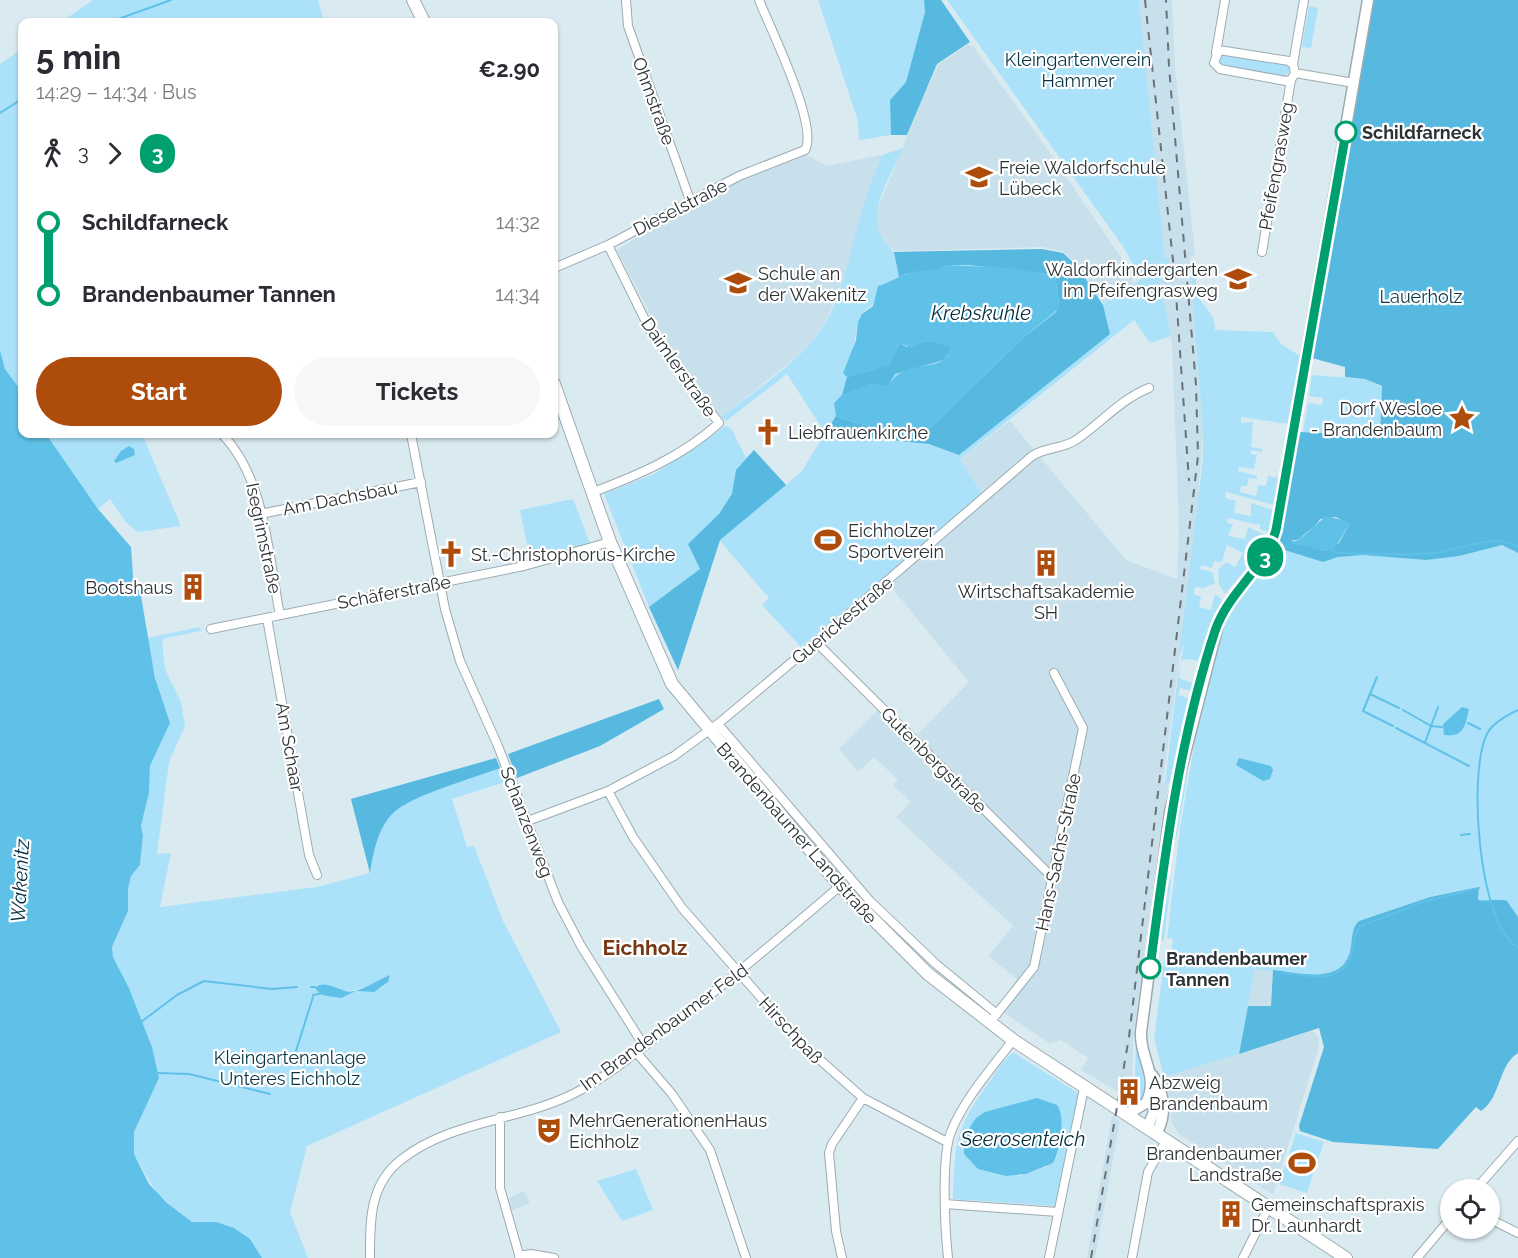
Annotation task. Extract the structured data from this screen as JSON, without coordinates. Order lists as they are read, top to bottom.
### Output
{
  "streets": {
    "main road": ["Brandenbaumer Landstraße"],
    "street": [
      "Ohmstraße",
      "Pfeifengrasweg",
      "Dieselstraße",
      "Daimlerstraße",
      "Am Dachsbau",
      "Isegrimstraße",
      "Schäferstraße",
      "Guerickestraße",
      "Am Schaar",
      "Gutenbergstraße",
      "Schanzenweg",
      "Hans-Sachs-Straße",
      "Im Brandenbaumer Feld",
      "Hirschpaß"
    ]
  },
  "crossings": [
    ["Ohmstraße", "Dieselstraße"],
    ["Dieselstraße", "Daimlerstraße"],
    ["Daimlerstraße", "Brandenbaumer Landstraße"],
    ["Am Dachsbau", "Isegrimstraße"],
    ["Am Dachsbau", "Schanzenweg"],
    ["Isegrimstraße", "Schäferstraße"],
    ["Schäferstraße", "Am Schaar"],
    ["Schäferstraße", "Schanzenweg"],
    ["Schäferstraße", "Brandenbaumer Landstraße"],
    ["Guerickestraße", "Gutenbergstraße"],
    ["Guerickestraße", "Schanzenweg"],
    ["Guerickestraße", "Brandenbaumer Landstraße"],
    ["Guerickestraße", "Hirschpaß"],
    ["Gutenbergstraße", "Hans-Sachs-Straße"],
    ["Schanzenweg", "Im Brandenbaumer Feld"],
    ["Brandenbaumer Landstraße", "Hans-Sachs-Straße"],
    ["Brandenbaumer Landstraße", "Im Brandenbaumer Feld"],
    ["Im Brandenbaumer Feld", "Hirschpaß"]
  ],
  "districts": ["Eichholz"],
  "water": ["Krebskuhle", "Wakenitz", "Seerosenteich"],
  "parks": ["Kleingartenverein Hammer", "Lauerholz", "Kleingartenanlage Unteres Eichholz"],
  "places": {
    "other": ["Schildfarneck", "Brandenbaumer Tannen"],
    "school or university": ["Freie Waldorfschule Lübeck", "Waldorfkindergarten im Pfeifengrasweg", "Schule an der Wakenitz"],
    "place": ["Dorf Wesloe - Brandenbaum"],
    "church": ["Liebfrauenkirche", "St.-Christophorus-Kirche"],
    "sports": ["Eichholzer Sportverein", "Brandenbaumer Landstraße"],
    "building": [
      "Wirtschaftsakademie SH",
      "Bootshaus",
      "Abzweig Brandenbaum",
      "Gemeinschaftspraxis Dr. Launhardt"
    ],
    "theatre": ["MehrGenerationenHaus Eichholz"]
  },
  "lines": ["bus line 3"],
  "page": {
    "on_map": "3",
    "heading": ["5 min", "14:29 – 14:34 · Bus", "€2.90"],
    "legs": ["3", "3"],
    "list": [
      {
        "name": "Schildfarneck",
        "value": "14:32"
      },
      {
        "name": "Brandenbaumer Tannen",
        "value": "14:34"
      }
    ],
    "buttons": ["Start", "Tickets"]
  }
}
